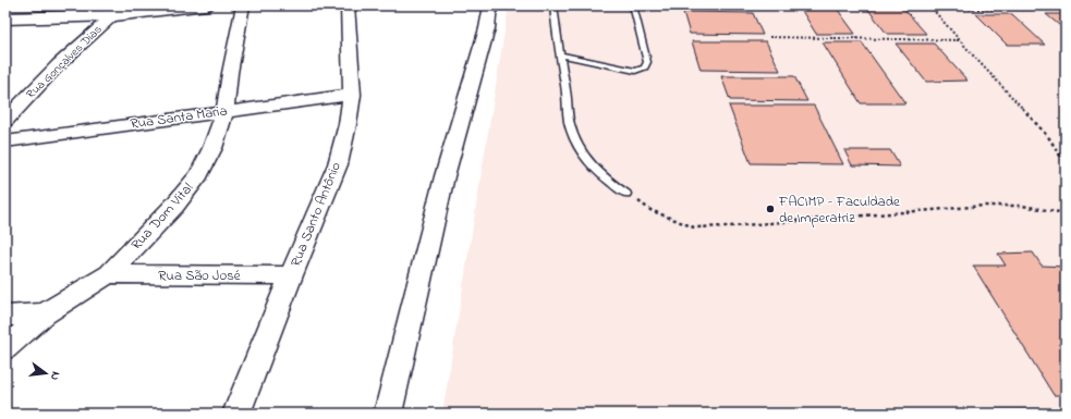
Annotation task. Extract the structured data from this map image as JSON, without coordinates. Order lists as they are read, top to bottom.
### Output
{
  "streets": {
    "street": [
      "Rua Gonçalves Dias",
      "Rua Santa Maria",
      "Rua Santo Antônio",
      "Rua Dom Vital",
      "Rua São José"
    ]
  },
  "crossings": [
    ["Rua Santa Maria", "Rua Santo Antônio"],
    ["Rua Santa Maria", "Rua Dom Vital"],
    ["Rua Santo Antônio", "Rua São José"],
    ["Rua Dom Vital", "Rua São José"]
  ],
  "places": ["FACIMP - Faculdade de Imperatriz"],
  "north": "right"
}
